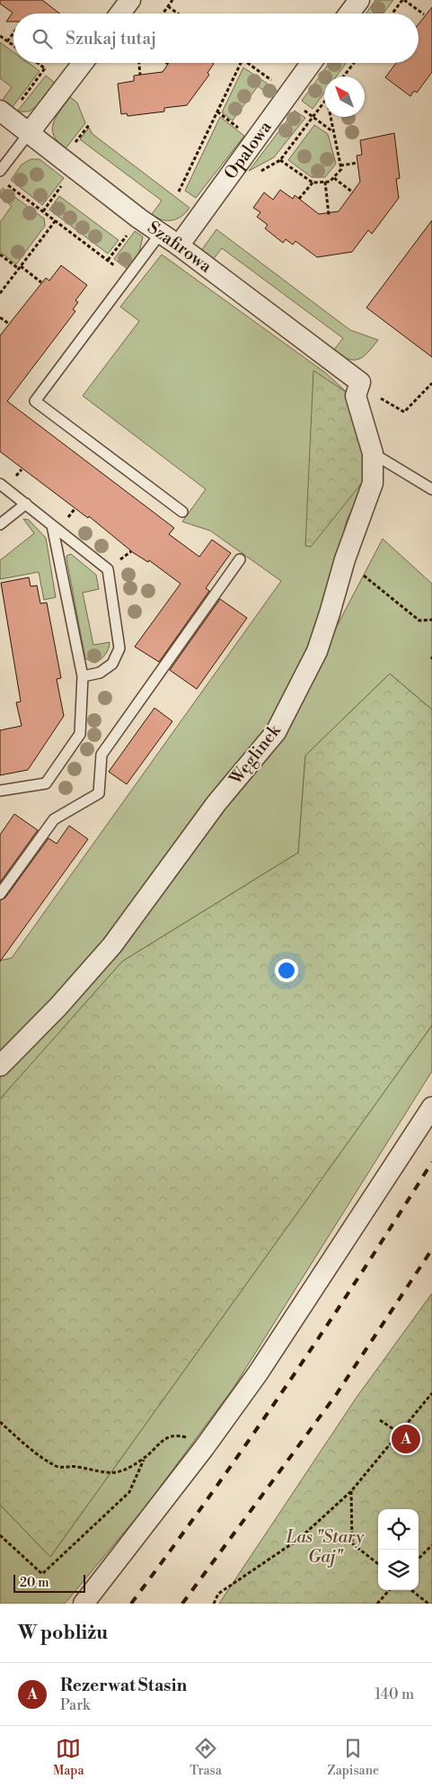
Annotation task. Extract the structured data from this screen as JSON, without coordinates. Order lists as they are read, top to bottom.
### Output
{
  "streets": {
    "street": ["Opalowa", "Szafirowa", "Węglinek"]
  },
  "crossings": [
    ["Opalowa", "Szafirowa"],
    ["Szafirowa", "Węglinek"]
  ],
  "parks": ["Las \"Stary Gaj\""],
  "scale_bar": "20 m",
  "north": "top left",
  "page": {
    "search": "Szukaj tutaj",
    "pins": "A",
    "scale": "20 m",
    "heading": "W pobliżu",
    "list": [
      {
        "mark": "A",
        "name": "Rezerwat Stasin",
        "note": "Park",
        "value": "140 m"
      }
    ],
    "nav": ["Mapa", "Trasa", "Zapisane"]
  }
}
